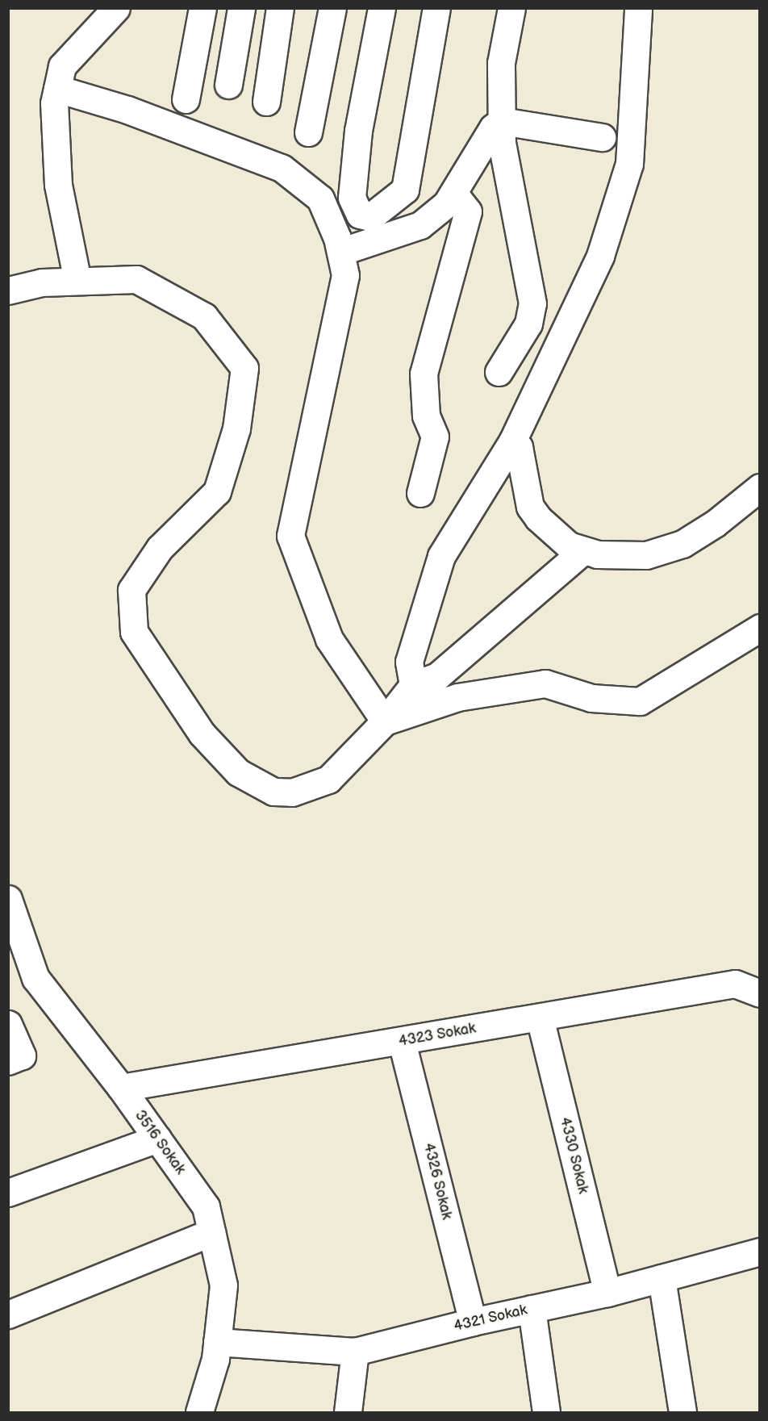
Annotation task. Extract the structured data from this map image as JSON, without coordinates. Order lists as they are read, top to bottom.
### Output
{
  "streets": {
    "street": [
      "4323 Sokak",
      "3516 Sokak",
      "4330 Sokak",
      "4326 Sokak",
      "4321 Sokak"
    ]
  },
  "crossings": [
    ["4323 Sokak", "3516 Sokak"],
    ["4323 Sokak", "4330 Sokak"],
    ["4323 Sokak", "4326 Sokak"],
    ["3516 Sokak", "4321 Sokak"],
    ["4330 Sokak", "4321 Sokak"],
    ["4326 Sokak", "4321 Sokak"]
  ]
}
